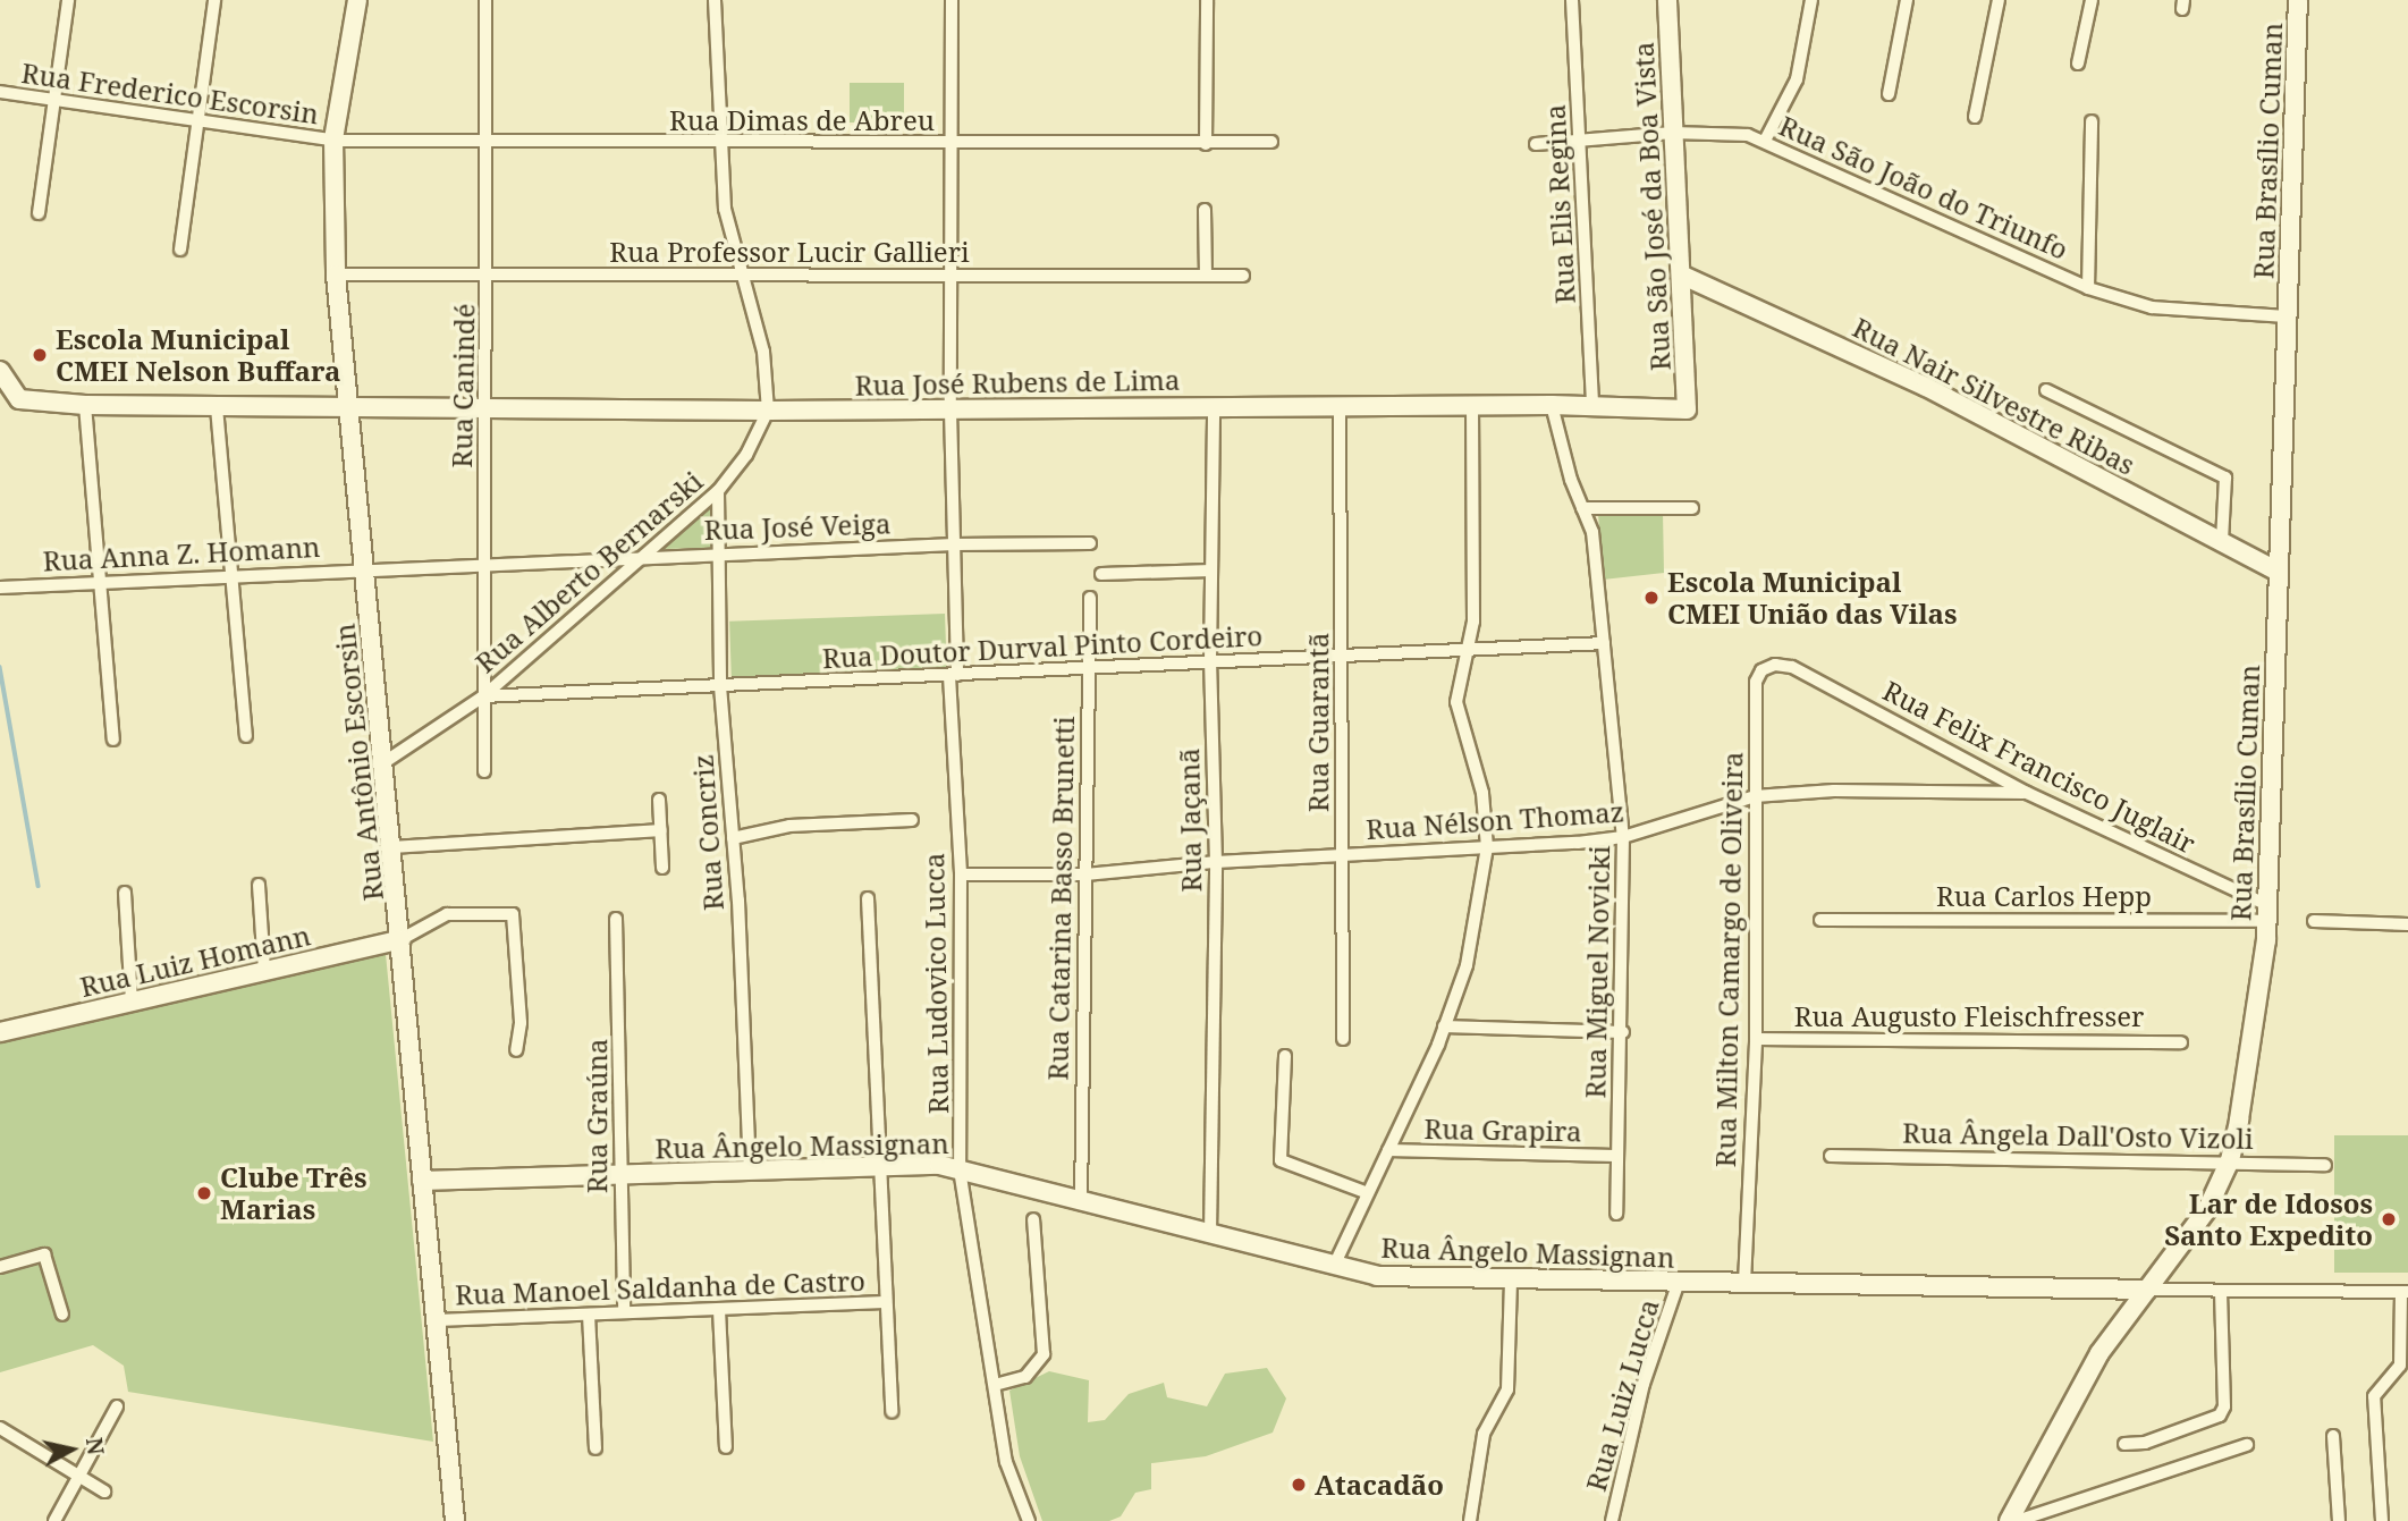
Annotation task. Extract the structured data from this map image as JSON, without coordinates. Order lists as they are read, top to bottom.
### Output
{
  "streets": {
    "street": [
      "Rua Frederico Escorsin",
      "Rua Dimas de Abreu",
      "Rua Brasílio Cuman",
      "Rua São João do Triunfo",
      "Rua Elis Regina",
      "Rua São José da Boa Vista",
      "Rua Professor Lucir Gallieri",
      "Rua José Rubens de Lima",
      "Rua Canindé",
      "Rua Nair Silvestre Ribas",
      "Rua José Veiga",
      "Rua Anna Z. Homann",
      "Rua Alberto Bernarski",
      "Rua Doutor Durval Pinto Cordeiro",
      "Rua Guarantã",
      "Rua Antônio Escorsin",
      "Rua Felix Francisco Juglair",
      "Rua Jaçanã",
      "Rua Nélson Thomaz",
      "Rua Concriz",
      "Rua Carlos Hepp",
      "Rua Catarina Basso Brunetti",
      "Rua Milton Camargo de Oliveira",
      "Rua Luiz Homann",
      "Rua Miguel Novicki",
      "Rua Ludovico Lucca",
      "Rua Augusto Fleischfresser",
      "Rua Graúna",
      "Rua Grapira",
      "Rua Ângela Dall'Osto Vizoli",
      "Rua Ângelo Massignan",
      "Rua Manoel Saldanha de Castro",
      "Rua Luiz Lucca"
    ]
  },
  "crossings": [
    ["Rua Frederico Escorsin", "Rua Dimas de Abreu"],
    ["Rua Frederico Escorsin", "Rua Antônio Escorsin"],
    ["Rua Dimas de Abreu", "Rua Canindé"],
    ["Rua Dimas de Abreu", "Rua Antônio Escorsin"],
    ["Rua Dimas de Abreu", "Rua Ludovico Lucca"],
    ["Rua Brasílio Cuman", "Rua São João do Triunfo"],
    ["Rua Brasílio Cuman", "Rua Nair Silvestre Ribas"],
    ["Rua Brasílio Cuman", "Rua Felix Francisco Juglair"],
    ["Rua Brasílio Cuman", "Rua Carlos Hepp"],
    ["Rua Brasílio Cuman", "Rua Ângela Dall'Osto Vizoli"],
    ["Rua Brasílio Cuman", "Rua Ângelo Massignan"],
    ["Rua São João do Triunfo", "Rua Elis Regina"],
    ["Rua São João do Triunfo", "Rua São José da Boa Vista"],
    ["Rua Elis Regina", "Rua José Rubens de Lima"],
    ["Rua São José da Boa Vista", "Rua José Rubens de Lima"],
    ["Rua São José da Boa Vista", "Rua Nair Silvestre Ribas"],
    ["Rua Professor Lucir Gallieri", "Rua Canindé"],
    ["Rua Professor Lucir Gallieri", "Rua Antônio Escorsin"],
    ["Rua Professor Lucir Gallieri", "Rua Ludovico Lucca"],
    ["Rua José Rubens de Lima", "Rua Canindé"],
    ["Rua José Rubens de Lima", "Rua Alberto Bernarski"],
    ["Rua José Rubens de Lima", "Rua Guarantã"],
    ["Rua José Rubens de Lima", "Rua Antônio Escorsin"],
    ["Rua José Rubens de Lima", "Rua Jaçanã"],
    ["Rua José Rubens de Lima", "Rua Miguel Novicki"],
    ["Rua José Rubens de Lima", "Rua Ludovico Lucca"],
    ["Rua Canindé", "Rua José Veiga"],
    ["Rua Canindé", "Rua Alberto Bernarski"],
    ["Rua Canindé", "Rua Doutor Durval Pinto Cordeiro"],
    ["Rua José Veiga", "Rua Anna Z. Homann"],
    ["Rua José Veiga", "Rua Alberto Bernarski"],
    ["Rua José Veiga", "Rua Antônio Escorsin"],
    ["Rua José Veiga", "Rua Concriz"],
    ["Rua José Veiga", "Rua Ludovico Lucca"],
    ["Rua Anna Z. Homann", "Rua Antônio Escorsin"],
    ["Rua Alberto Bernarski", "Rua Doutor Durval Pinto Cordeiro"],
    ["Rua Alberto Bernarski", "Rua Antônio Escorsin"],
    ["Rua Alberto Bernarski", "Rua Concriz"],
    ["Rua Doutor Durval Pinto Cordeiro", "Rua Guarantã"],
    ["Rua Doutor Durval Pinto Cordeiro", "Rua Jaçanã"],
    ["Rua Doutor Durval Pinto Cordeiro", "Rua Concriz"],
    ["Rua Doutor Durval Pinto Cordeiro", "Rua Catarina Basso Brunetti"],
    ["Rua Doutor Durval Pinto Cordeiro", "Rua Miguel Novicki"],
    ["Rua Doutor Durval Pinto Cordeiro", "Rua Ludovico Lucca"],
    ["Rua Guarantã", "Rua Nélson Thomaz"],
    ["Rua Antônio Escorsin", "Rua Luiz Homann"],
    ["Rua Antônio Escorsin", "Rua Ângelo Massignan"],
    ["Rua Antônio Escorsin", "Rua Manoel Saldanha de Castro"],
    ["Rua Felix Francisco Juglair", "Rua Nélson Thomaz"],
    ["Rua Felix Francisco Juglair", "Rua Carlos Hepp"],
    ["Rua Felix Francisco Juglair", "Rua Milton Camargo de Oliveira"],
    ["Rua Jaçanã", "Rua Nélson Thomaz"],
    ["Rua Jaçanã", "Rua Ângelo Massignan"],
    ["Rua Nélson Thomaz", "Rua Catarina Basso Brunetti"],
    ["Rua Nélson Thomaz", "Rua Milton Camargo de Oliveira"],
    ["Rua Nélson Thomaz", "Rua Miguel Novicki"],
    ["Rua Nélson Thomaz", "Rua Ludovico Lucca"],
    ["Rua Concriz", "Rua Ângelo Massignan"],
    ["Rua Catarina Basso Brunetti", "Rua Ângelo Massignan"],
    ["Rua Milton Camargo de Oliveira", "Rua Augusto Fleischfresser"],
    ["Rua Milton Camargo de Oliveira", "Rua Ângelo Massignan"],
    ["Rua Miguel Novicki", "Rua Grapira"],
    ["Rua Ludovico Lucca", "Rua Ângelo Massignan"],
    ["Rua Graúna", "Rua Ângelo Massignan"],
    ["Rua Graúna", "Rua Manoel Saldanha de Castro"],
    ["Rua Ângelo Massignan", "Rua Luiz Lucca"]
  ],
  "places": [
    "Escola Municipal CMEI Nelson Buffara",
    "Escola Municipal CMEI União das Vilas",
    "Clube Três Marias",
    "Lar de Idosos Santo Expedito",
    "Atacadão"
  ],
  "north": "right"
}
